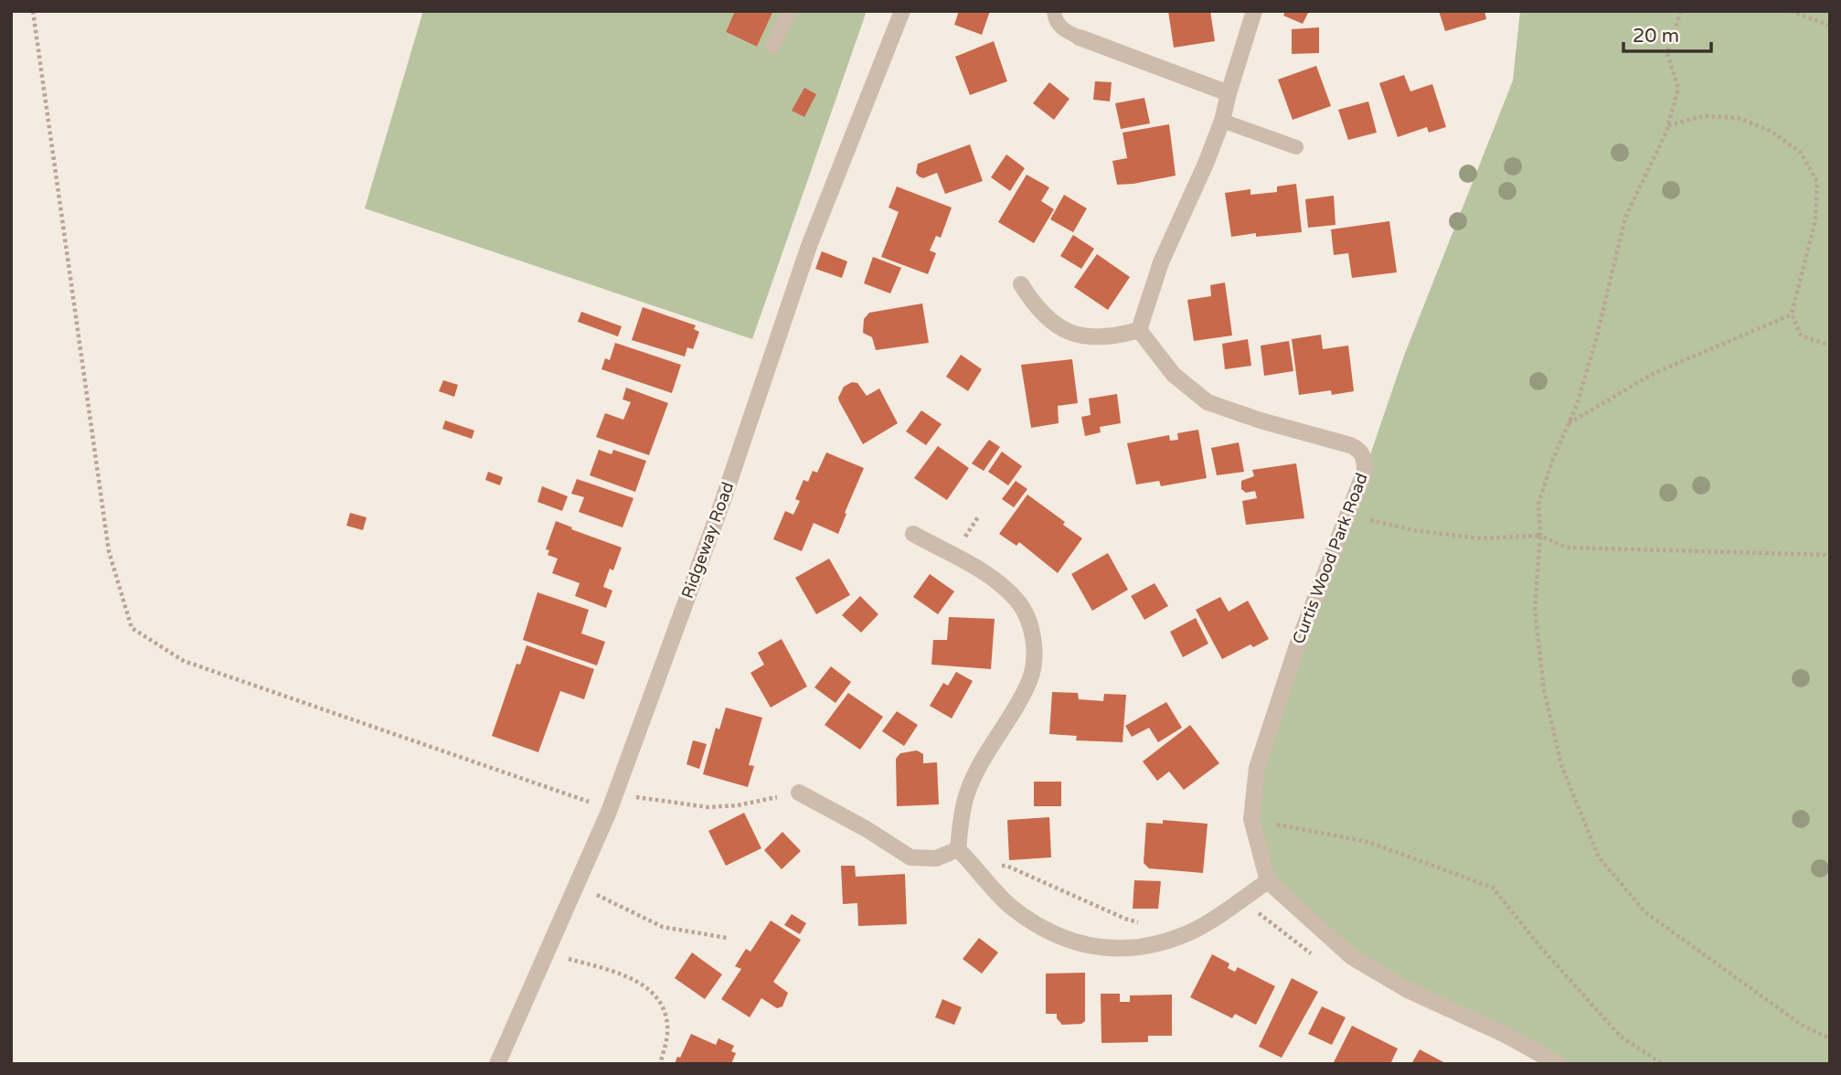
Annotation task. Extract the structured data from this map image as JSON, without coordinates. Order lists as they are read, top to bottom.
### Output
{
  "streets": {
    "street": ["Ridgeway Road", "Curtis Wood Park Road"]
  },
  "scale_bar": "20 m"
}
